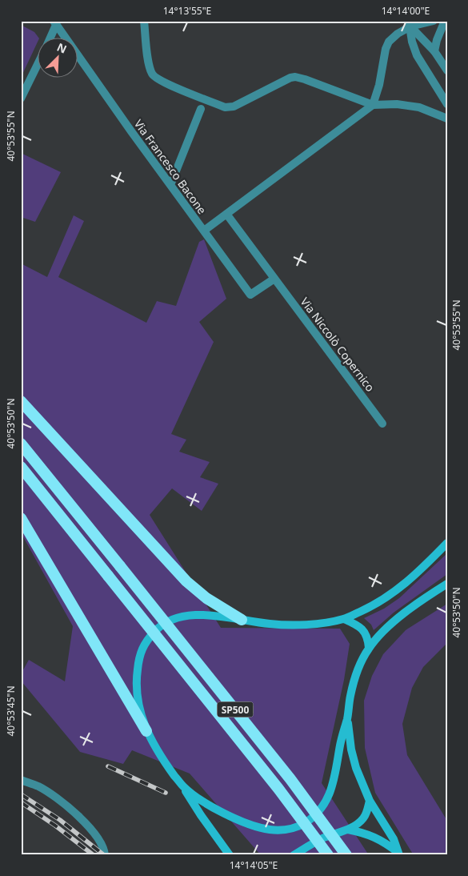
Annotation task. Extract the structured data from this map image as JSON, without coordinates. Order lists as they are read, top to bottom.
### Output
{
  "streets": {
    "highway": ["SP500"],
    "street": ["Via Francesco Bacone", "Via Niccolò Copernico"]
  },
  "crossings": [
    ["Via Francesco Bacone", "Via Niccolò Copernico"]
  ],
  "north": "top right",
  "coordinates": [
    "14°13'55\"E",
    "14°14'00\"E",
    "40°53'55\"N",
    "40°53'50\"N",
    "40°53'45\"N",
    "14°14'05\"E"
  ]
}
